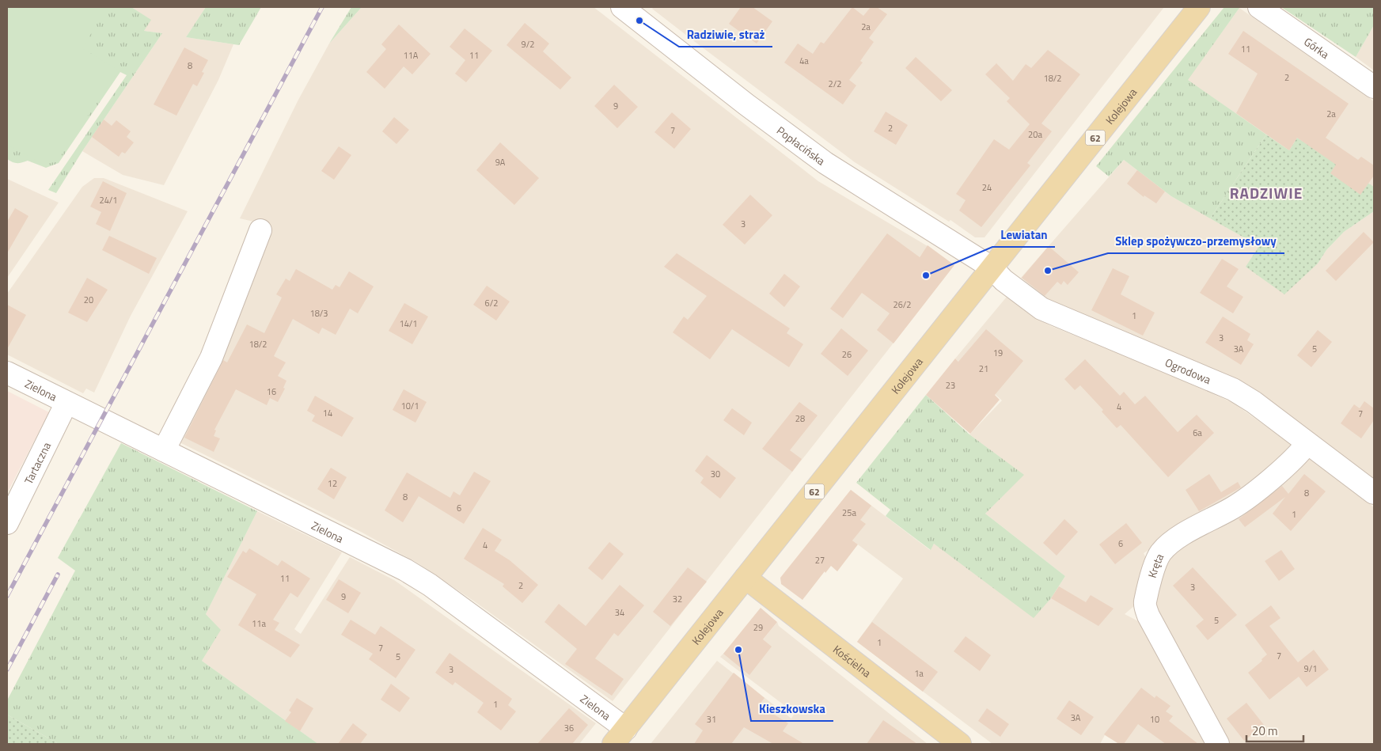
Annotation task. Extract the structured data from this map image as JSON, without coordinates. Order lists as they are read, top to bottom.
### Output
{
  "streets": {
    "main road": ["Kolejowa", "62", "Kościelna"],
    "street": [
      "Górka",
      "Popłacińska",
      "Ogrodowa",
      "Zielona",
      "Tartaczna",
      "Kręta"
    ]
  },
  "crossings": [
    ["Kolejowa", "Popłacińska"],
    ["Kolejowa", "Ogrodowa"],
    ["Kolejowa", "Zielona"],
    ["Kolejowa", "Kościelna"],
    ["Popłacińska", "Ogrodowa"],
    ["Ogrodowa", "Kręta"],
    ["Zielona", "Tartaczna"]
  ],
  "districts": ["RADZIWIE"],
  "places": [
    "Radziwie, straż",
    "Sklep spożywczo-przemysłowy",
    "Lewiatan",
    "Kieszkowska"
  ],
  "house_numbers": [
    "2a",
    "9/2",
    "11",
    "11A",
    "11",
    "4a",
    "8",
    "2",
    "18/2",
    "2/2",
    "9",
    "2a",
    "2",
    "7",
    "20a",
    "9A",
    "24",
    "24/1",
    "3",
    "20",
    "6/2",
    "26/2",
    "18/3",
    "1",
    "14/1",
    "3",
    "18/2",
    "3A",
    "5",
    "19",
    "26",
    "21",
    "23",
    "16",
    "10/1",
    "4",
    "14",
    "7",
    "28",
    "6a",
    "30",
    "12",
    "8",
    "8",
    "6",
    "25a",
    "1",
    "6",
    "4",
    "27",
    "11",
    "2",
    "3",
    "9",
    "32",
    "34",
    "5",
    "11a",
    "29",
    "1",
    "7",
    "7",
    "5",
    "9/1",
    "3",
    "1a",
    "1",
    "3A",
    "31",
    "10",
    "36"
  ],
  "scale_bar": "20 m"
}
